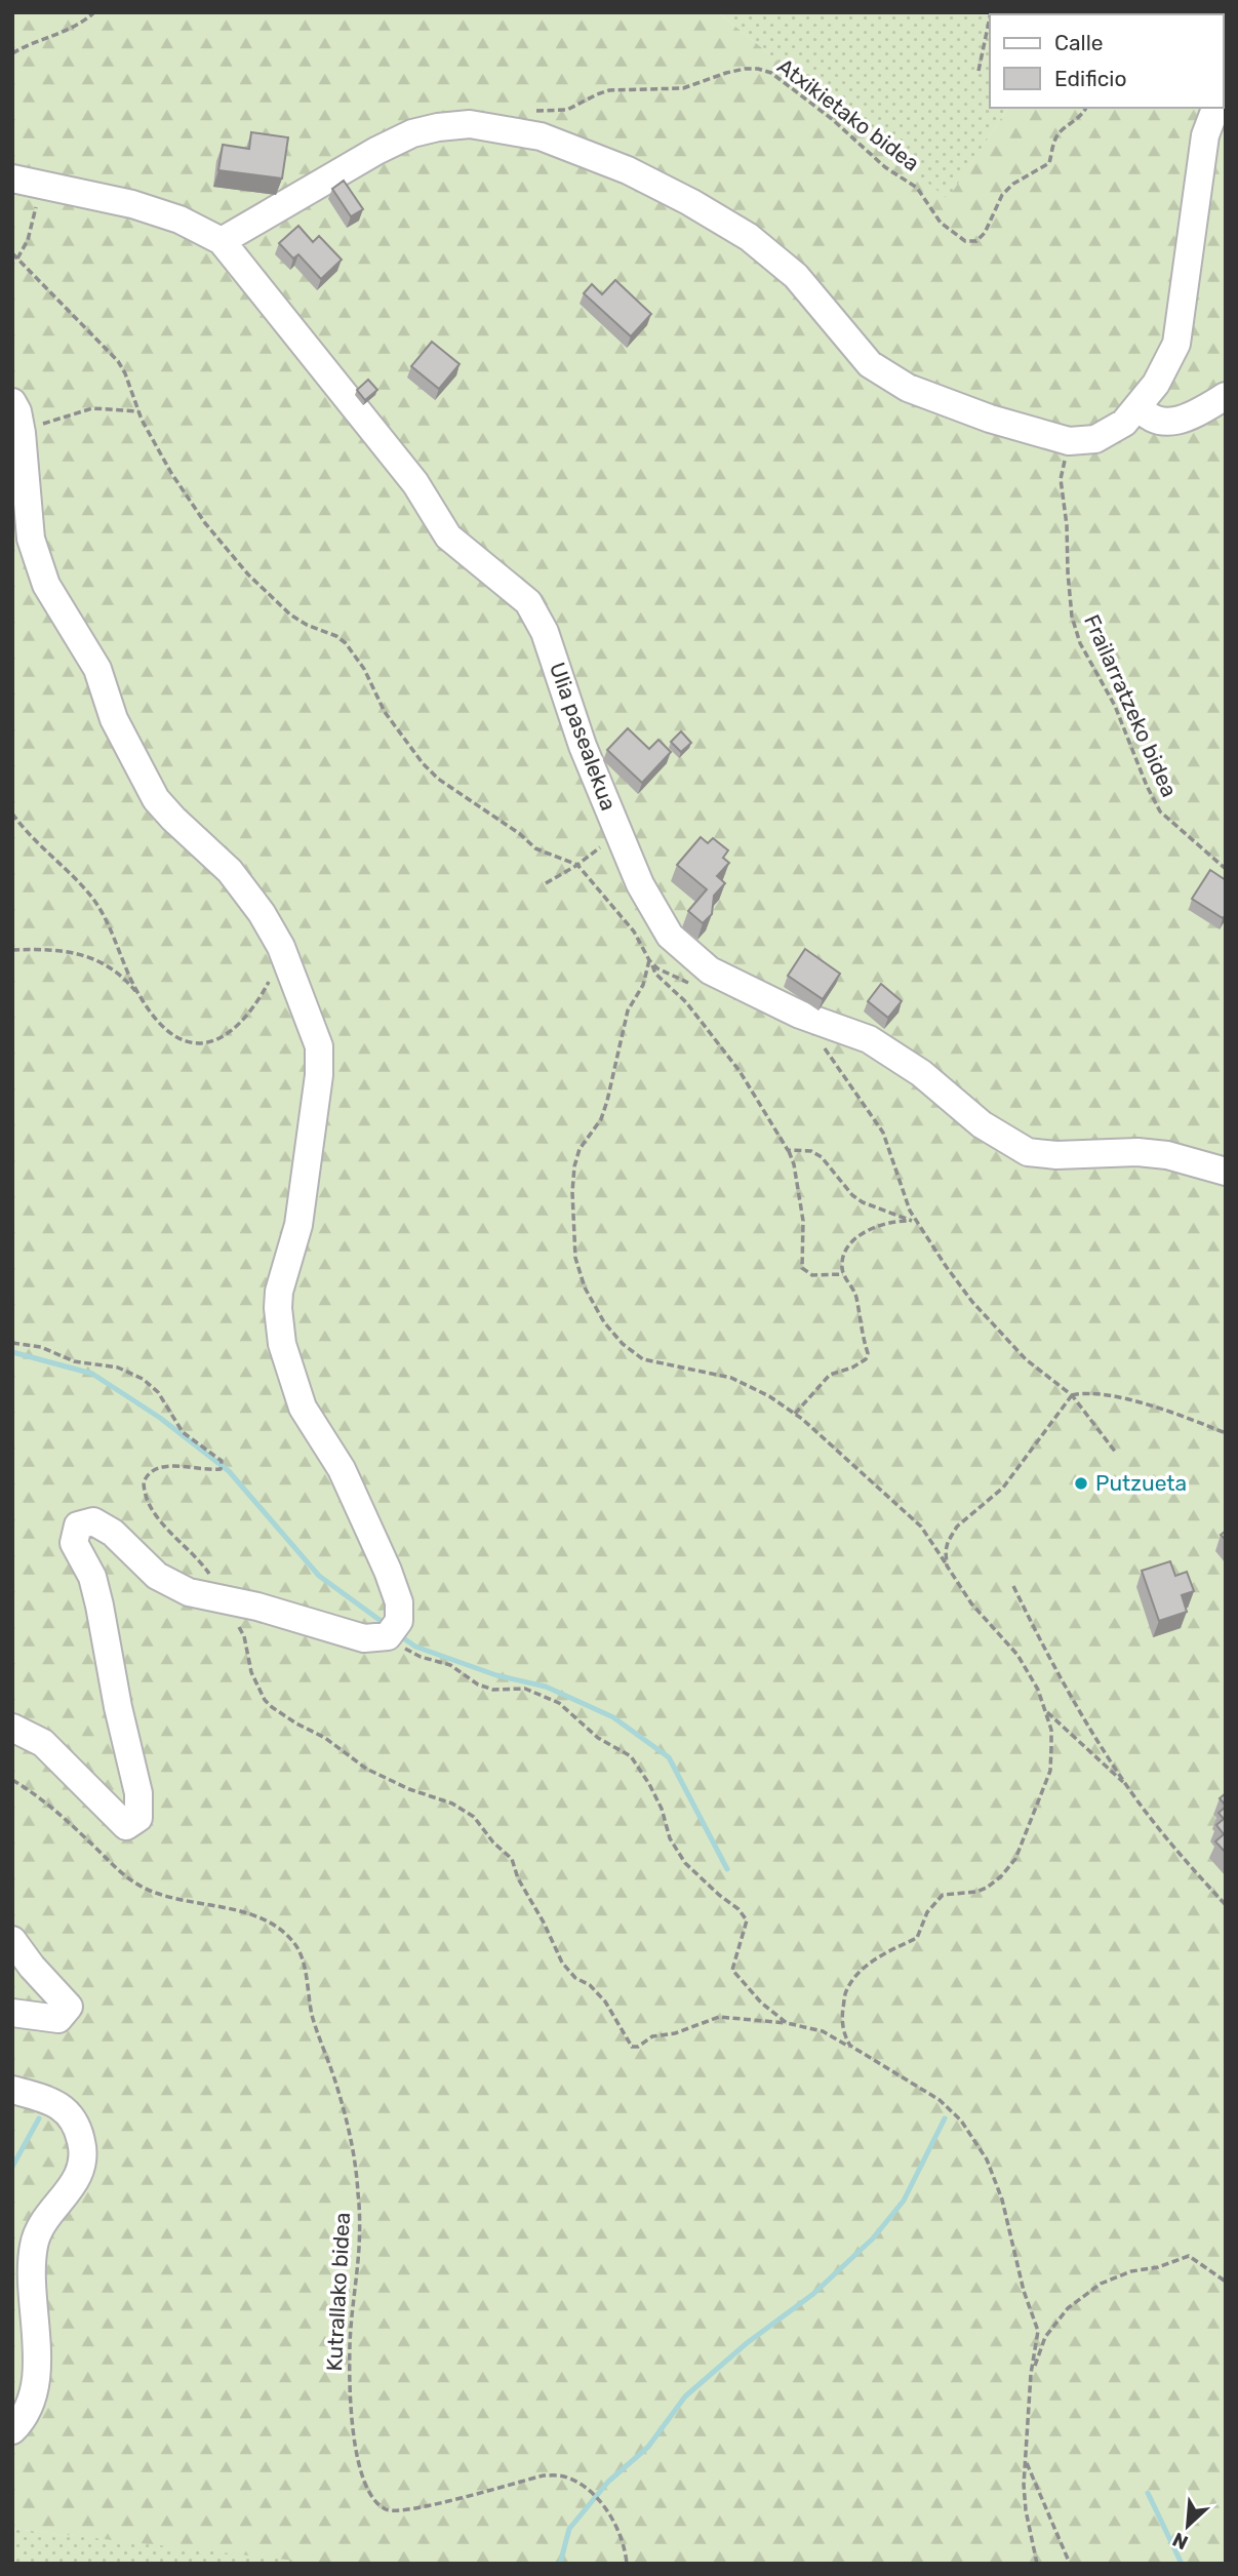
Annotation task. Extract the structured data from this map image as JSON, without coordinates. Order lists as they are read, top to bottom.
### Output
{
  "streets": {
    "street": ["Ulia pasealekua"],
    "path": ["Atxikietako bidea", "Frailarratzeko bidea", "Kutrallako bidea"]
  },
  "places": ["Putzueta"],
  "legend": ["Calle", "Edificio"],
  "north": "bottom left"
}
